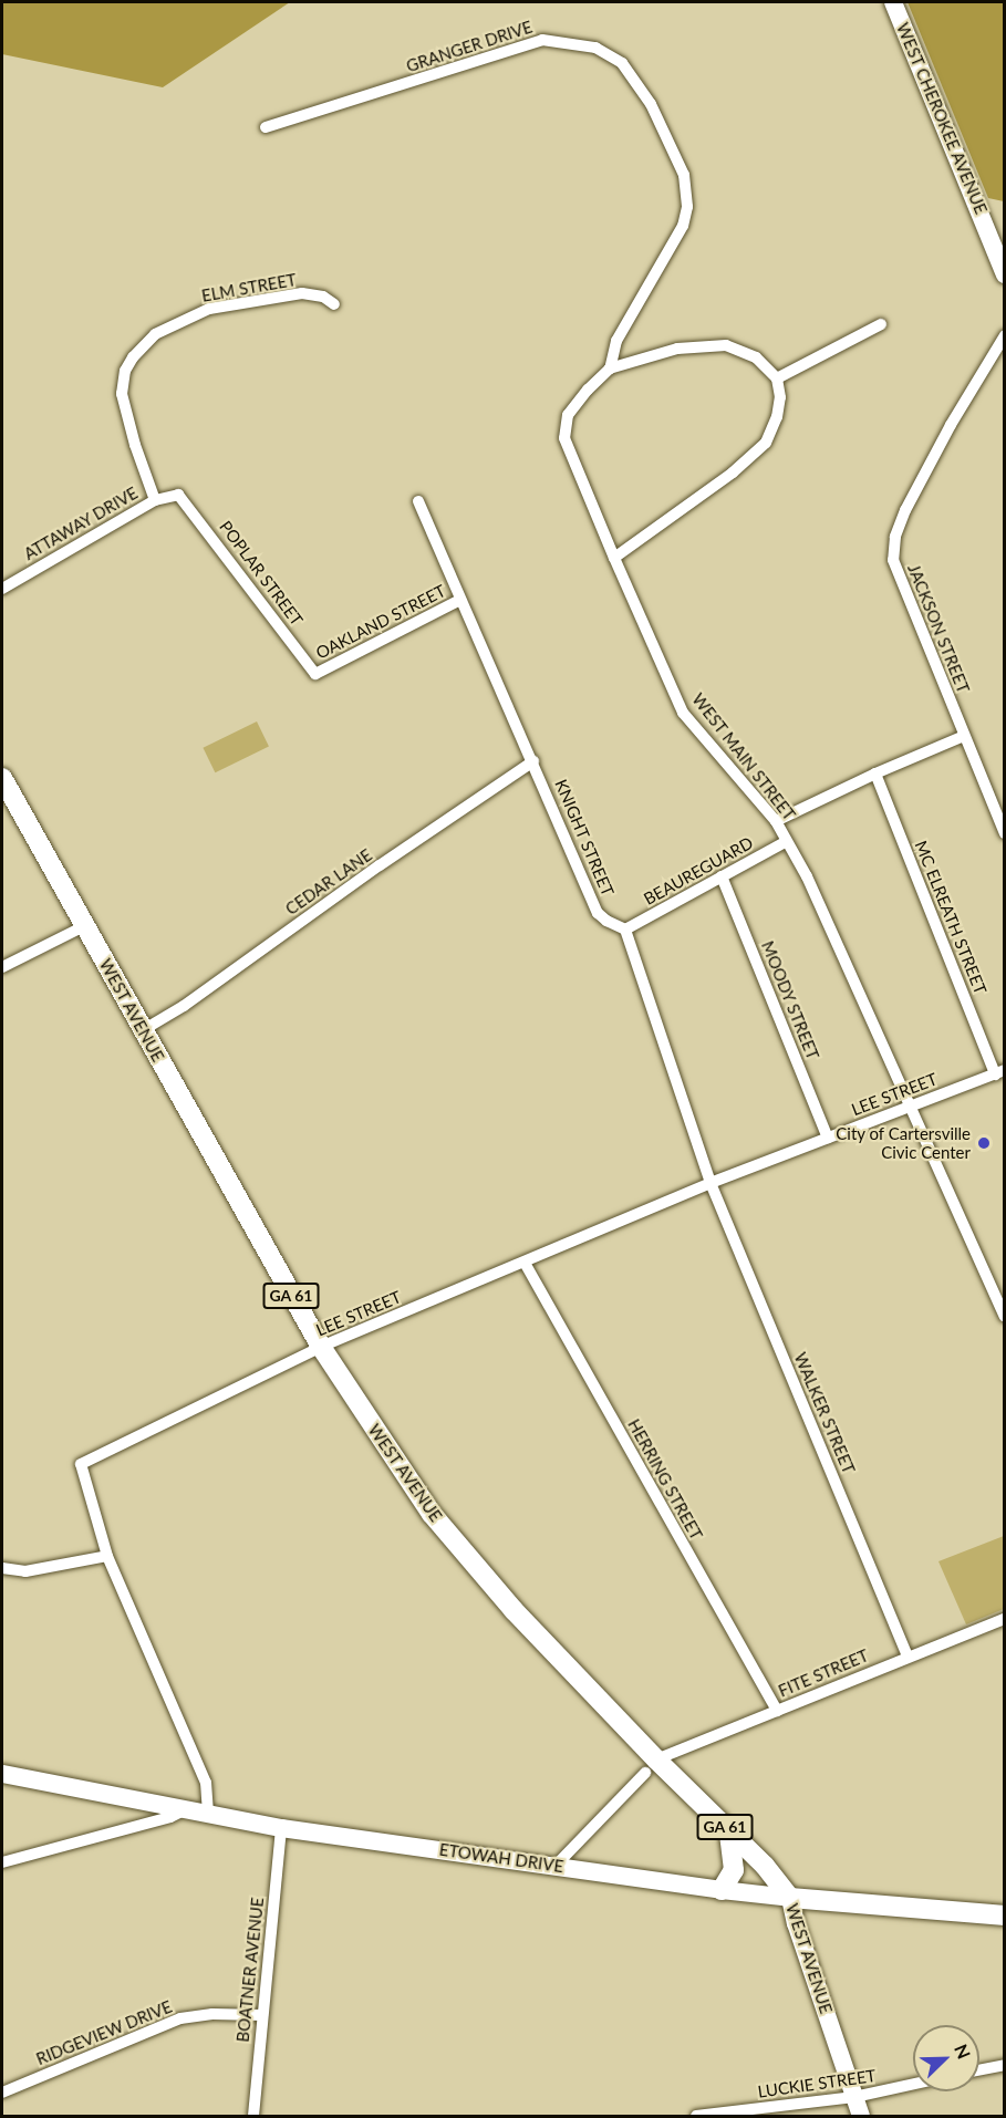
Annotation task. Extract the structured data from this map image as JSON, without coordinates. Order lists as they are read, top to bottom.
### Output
{
  "streets": {
    "main road": ["WEST AVENUE", "GA 61", "ETOWAH DRIVE"],
    "street": [
      "GRANGER DRIVE",
      "WEST CHEROKEE AVENUE",
      "ELM STREET",
      "ATTAWAY DRIVE",
      "POPLAR STREET",
      "OAKLAND STREET",
      "JACKSON STREET",
      "WEST MAIN STREET",
      "KNIGHT STREET",
      "BEAUREGUARD",
      "CEDAR LANE",
      "MC ELREATH STREET",
      "MOODY STREET",
      "LEE STREET",
      "WALKER STREET",
      "HERRING STREET",
      "FITE STREET",
      "BOATNER AVENUE",
      "RIDGEVIEW DRIVE",
      "LUCKIE STREET"
    ]
  },
  "crossings": [
    ["GRANGER DRIVE", "WEST MAIN STREET"],
    ["ELM STREET", "ATTAWAY DRIVE"],
    ["ATTAWAY DRIVE", "POPLAR STREET"],
    ["POPLAR STREET", "OAKLAND STREET"],
    ["OAKLAND STREET", "KNIGHT STREET"],
    ["WEST MAIN STREET", "BEAUREGUARD"],
    ["WEST MAIN STREET", "LEE STREET"],
    ["KNIGHT STREET", "BEAUREGUARD"],
    ["KNIGHT STREET", "CEDAR LANE"],
    ["BEAUREGUARD", "MOODY STREET"],
    ["CEDAR LANE", "WEST AVENUE"],
    ["MC ELREATH STREET", "LEE STREET"],
    ["MOODY STREET", "LEE STREET"],
    ["WEST AVENUE", "LEE STREET"],
    ["WEST AVENUE", "FITE STREET"],
    ["WEST AVENUE", "ETOWAH DRIVE"],
    ["WEST AVENUE", "LUCKIE STREET"],
    ["LEE STREET", "WALKER STREET"],
    ["LEE STREET", "HERRING STREET"],
    ["LEE STREET", "ETOWAH DRIVE"],
    ["WALKER STREET", "FITE STREET"],
    ["HERRING STREET", "FITE STREET"],
    ["FITE STREET", "ETOWAH DRIVE"],
    ["ETOWAH DRIVE", "BOATNER AVENUE"],
    ["BOATNER AVENUE", "RIDGEVIEW DRIVE"]
  ],
  "places": ["City of Cartersville Civic Center"],
  "north": "top right"
}
